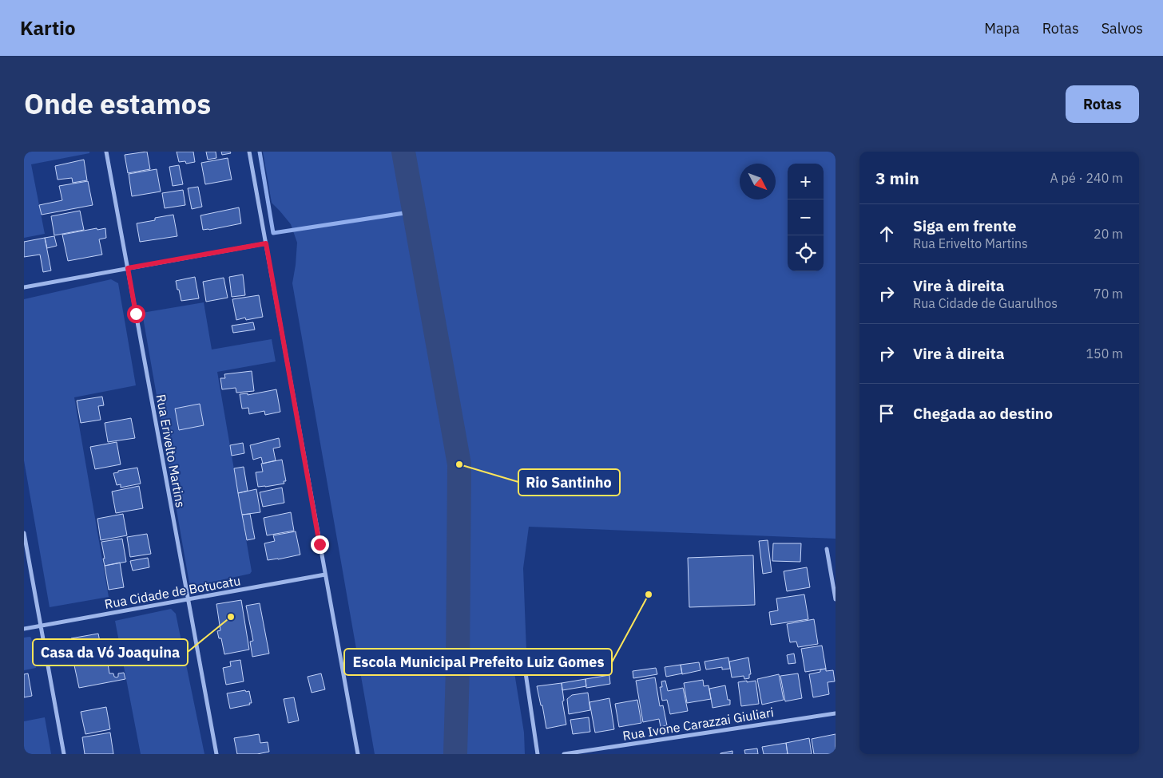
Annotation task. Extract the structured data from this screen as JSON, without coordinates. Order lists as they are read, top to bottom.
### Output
{
  "streets": {
    "street": ["Rua Erivelto Martins", "Rua Cidade de Botucatu", "Rua Ivone Carazzai Giuliari"]
  },
  "crossings": [
    ["Rua Erivelto Martins", "Rua Cidade de Botucatu"]
  ],
  "places": ["Rio Santinho", "Escola Municipal Prefeito Luiz Gomes", "Casa da Vó Joaquina"],
  "north": "bottom right",
  "page": {
    "header": "Kartio",
    "nav": ["Mapa", "Rotas", "Salvos"],
    "title": "Onde estamos",
    "buttons": "Rotas",
    "heading": ["3 min", "A pé · 240 m"],
    "map_buttons": ["+", "−"],
    "list": [
      ["Siga em frente", "Rua Erivelto Martins", "20 m"],
      ["Vire à direita", "Rua Cidade de Guarulhos", "70 m"],
      ["Vire à direita", "150 m"],
      "Chegada ao destino"
    ]
  }
}
